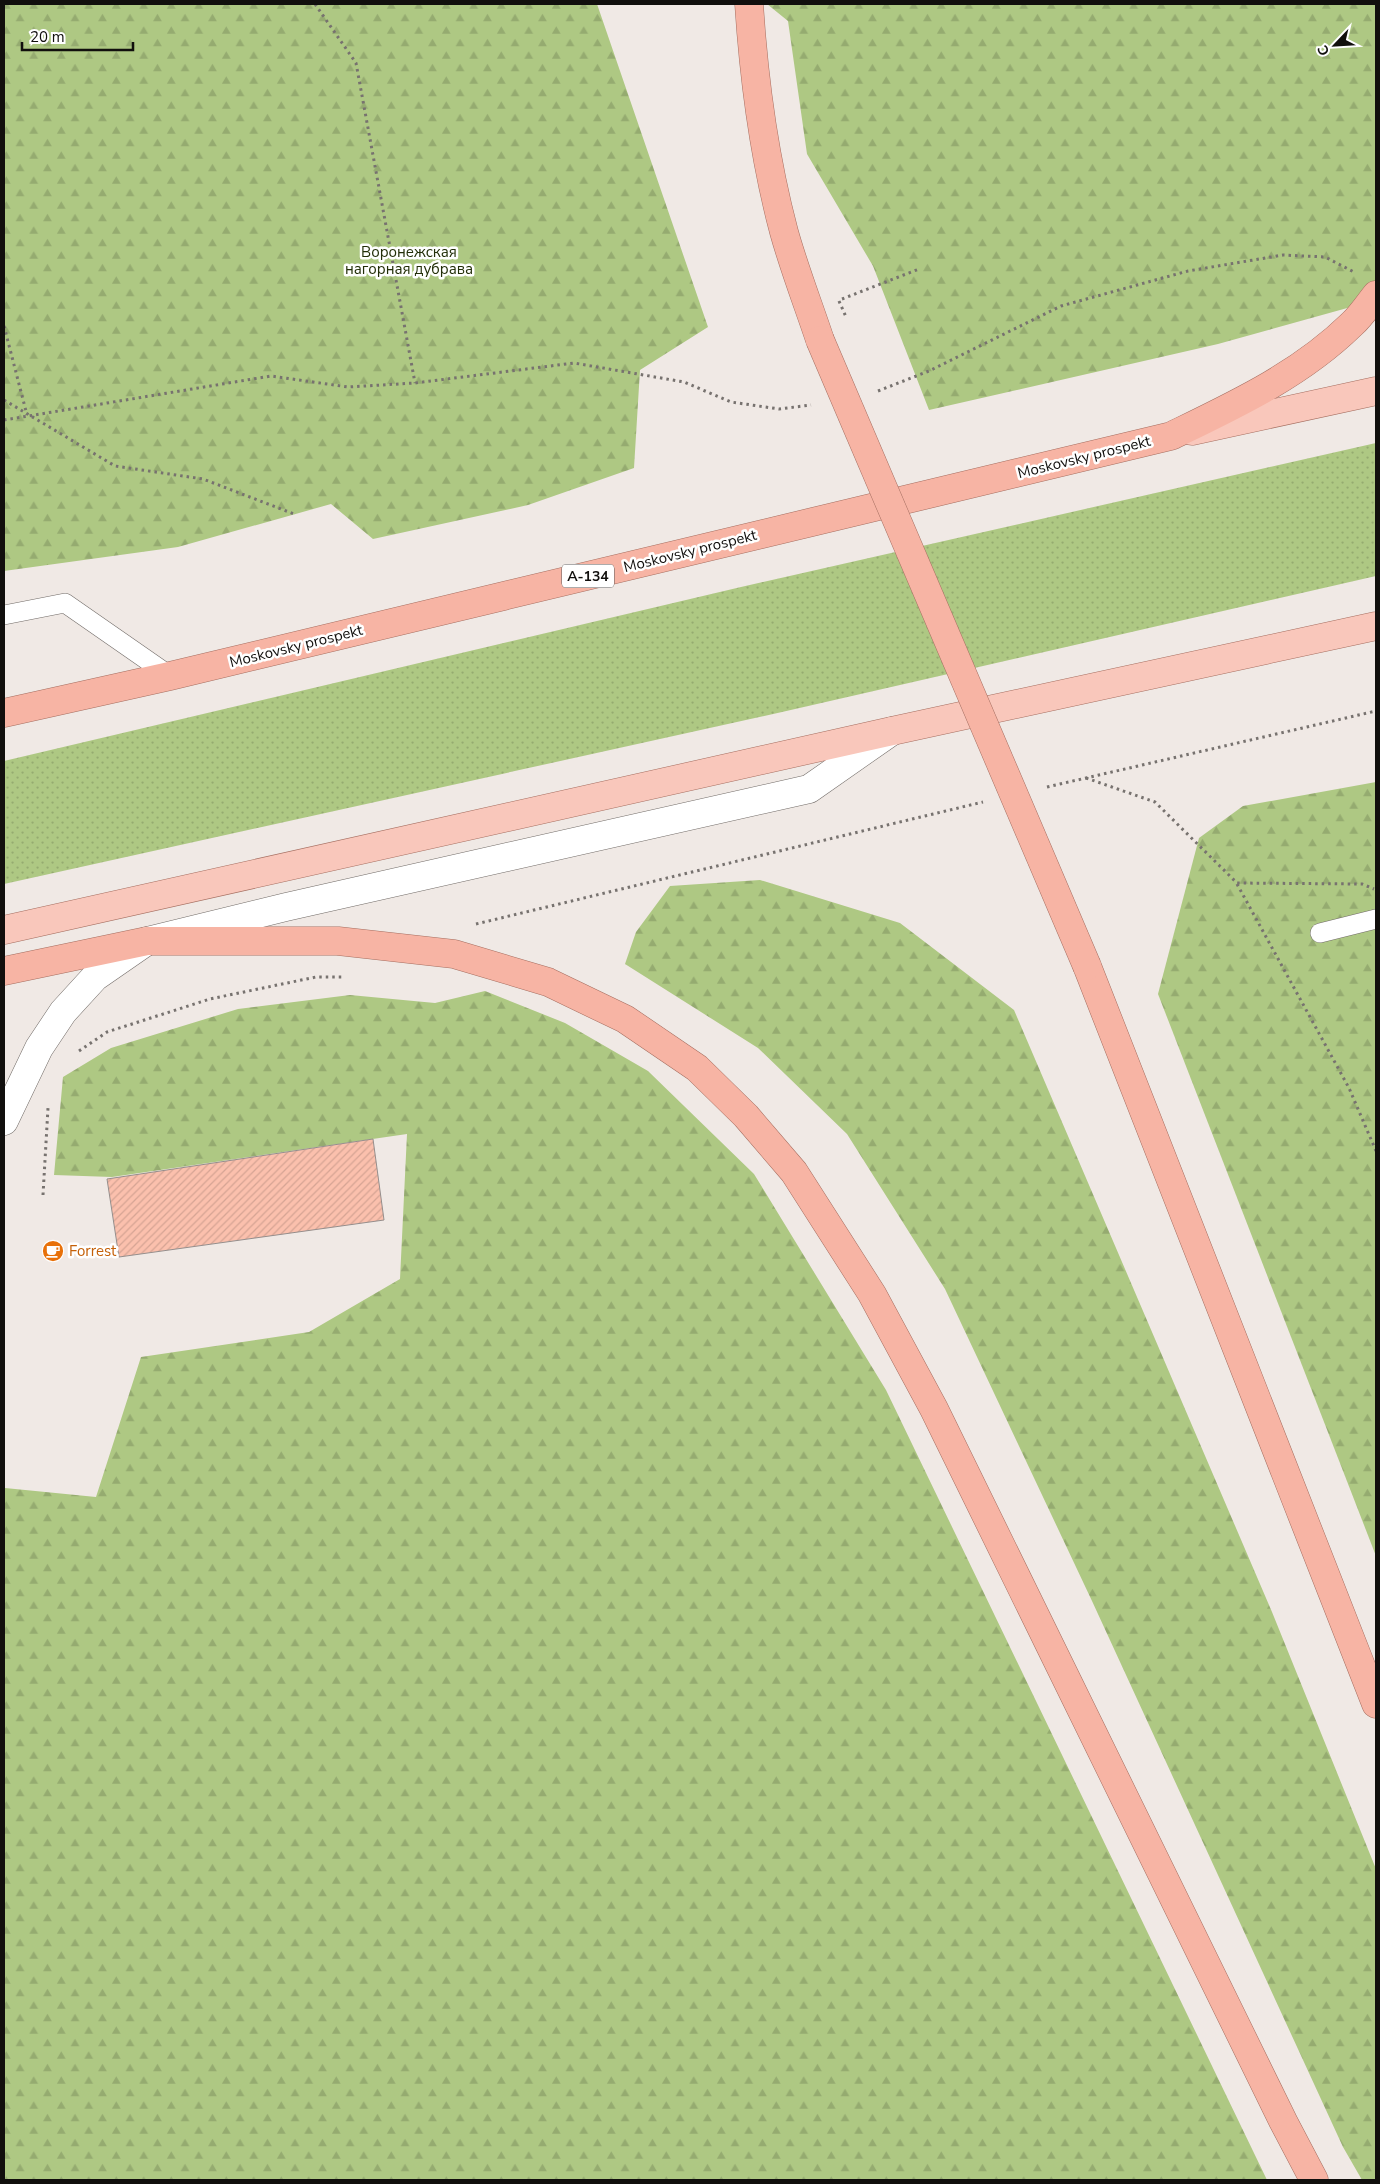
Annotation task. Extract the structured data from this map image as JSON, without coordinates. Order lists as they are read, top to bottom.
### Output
{
  "streets": {
    "highway": ["Moskovsky prospekt", "А-134"]
  },
  "parks": ["Воронежская нагорная дубрава"],
  "places": {
    "cafe": ["Forrest"]
  },
  "scale_bar": "20 m",
  "north": "bottom left"
}
